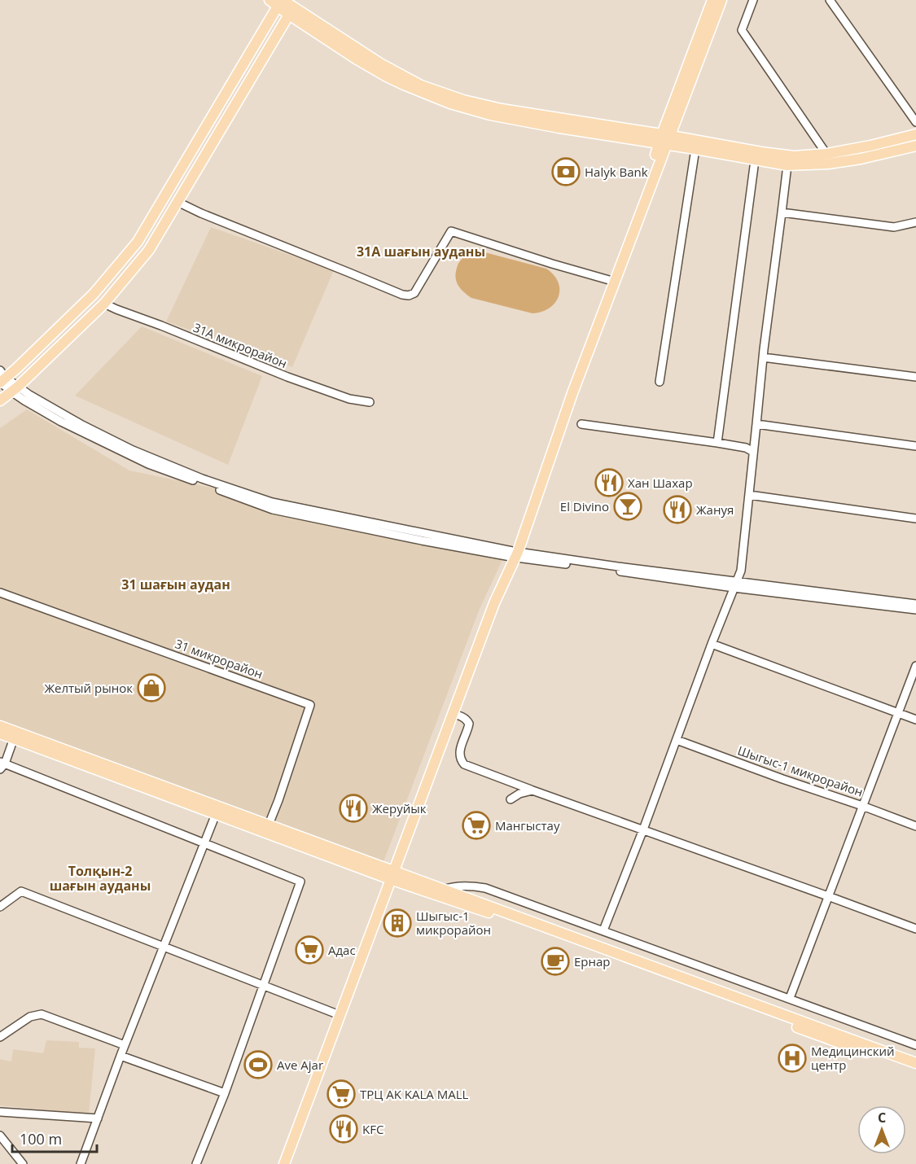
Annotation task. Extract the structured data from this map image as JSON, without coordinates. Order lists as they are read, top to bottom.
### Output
{
  "streets": {
    "street": ["31А микрорайон", "31 микрорайон", "Шыгыс-1 микрорайон"]
  },
  "districts": ["31А шағын ауданы", "31 шағын аудан", "Толқын-2 шағын ауданы"],
  "places": {
    "bank": ["Halyk Bank"],
    "restaurant": [
      "Хан Шахар",
      "Жануя",
      "Жеруйык",
      "KFC"
    ],
    "bar": ["El Divino"],
    "shop": ["Желтый рынок"],
    "supermarket": ["Мангыстау", "Адас", "ТРЦ AK KALA MALL"],
    "building": ["Шыгыс-1 микрорайон"],
    "cafe": ["Ернар"],
    "hospital": ["Медицинский центр"],
    "sports": ["Ave Ajar"]
  },
  "scale_bar": "100 m",
  "north": "top"
}
